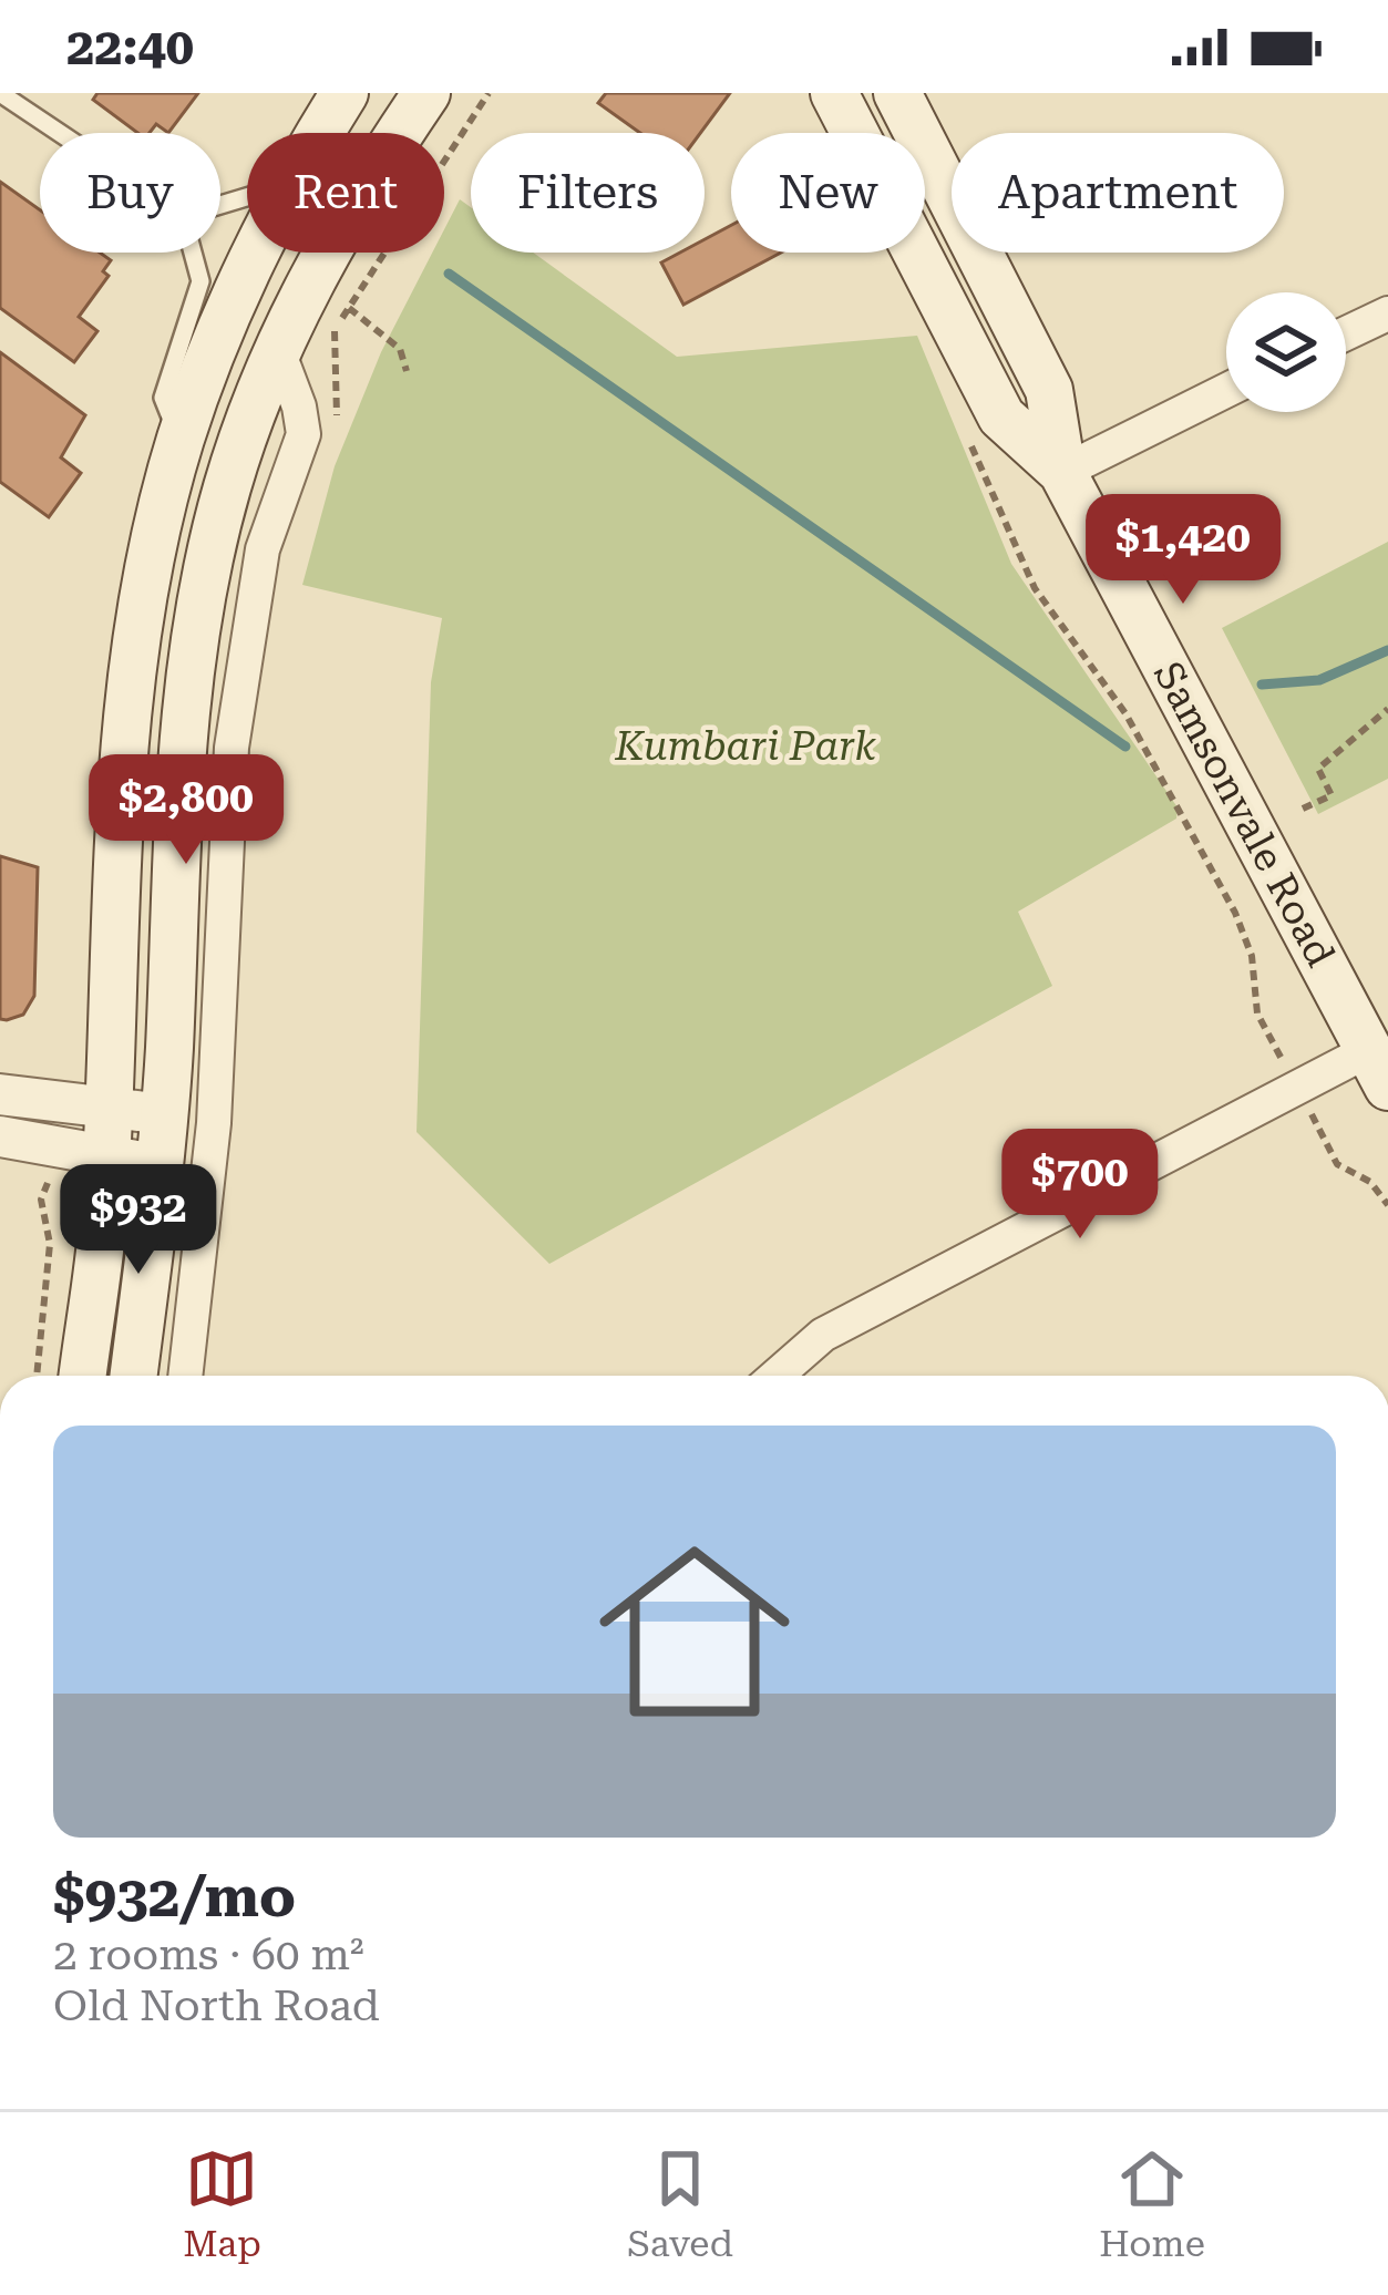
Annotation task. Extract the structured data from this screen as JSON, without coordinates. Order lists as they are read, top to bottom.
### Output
{
  "streets": {
    "main road": ["Samsonvale Road"]
  },
  "parks": ["Kumbari Park"],
  "page": {
    "status": "22:40",
    "chip": [
      "Buy",
      "Rent",
      "Filters",
      "New",
      "Apartment"
    ],
    "price": [
      "$1,420",
      "$2,800",
      "$700",
      "$932"
    ],
    "list": [
      {
        "name": "$932/mo",
        "note": "2 rooms · 60 m² · Old North Road"
      }
    ],
    "tabs": ["Map", "Saved", "Home"]
  }
}
